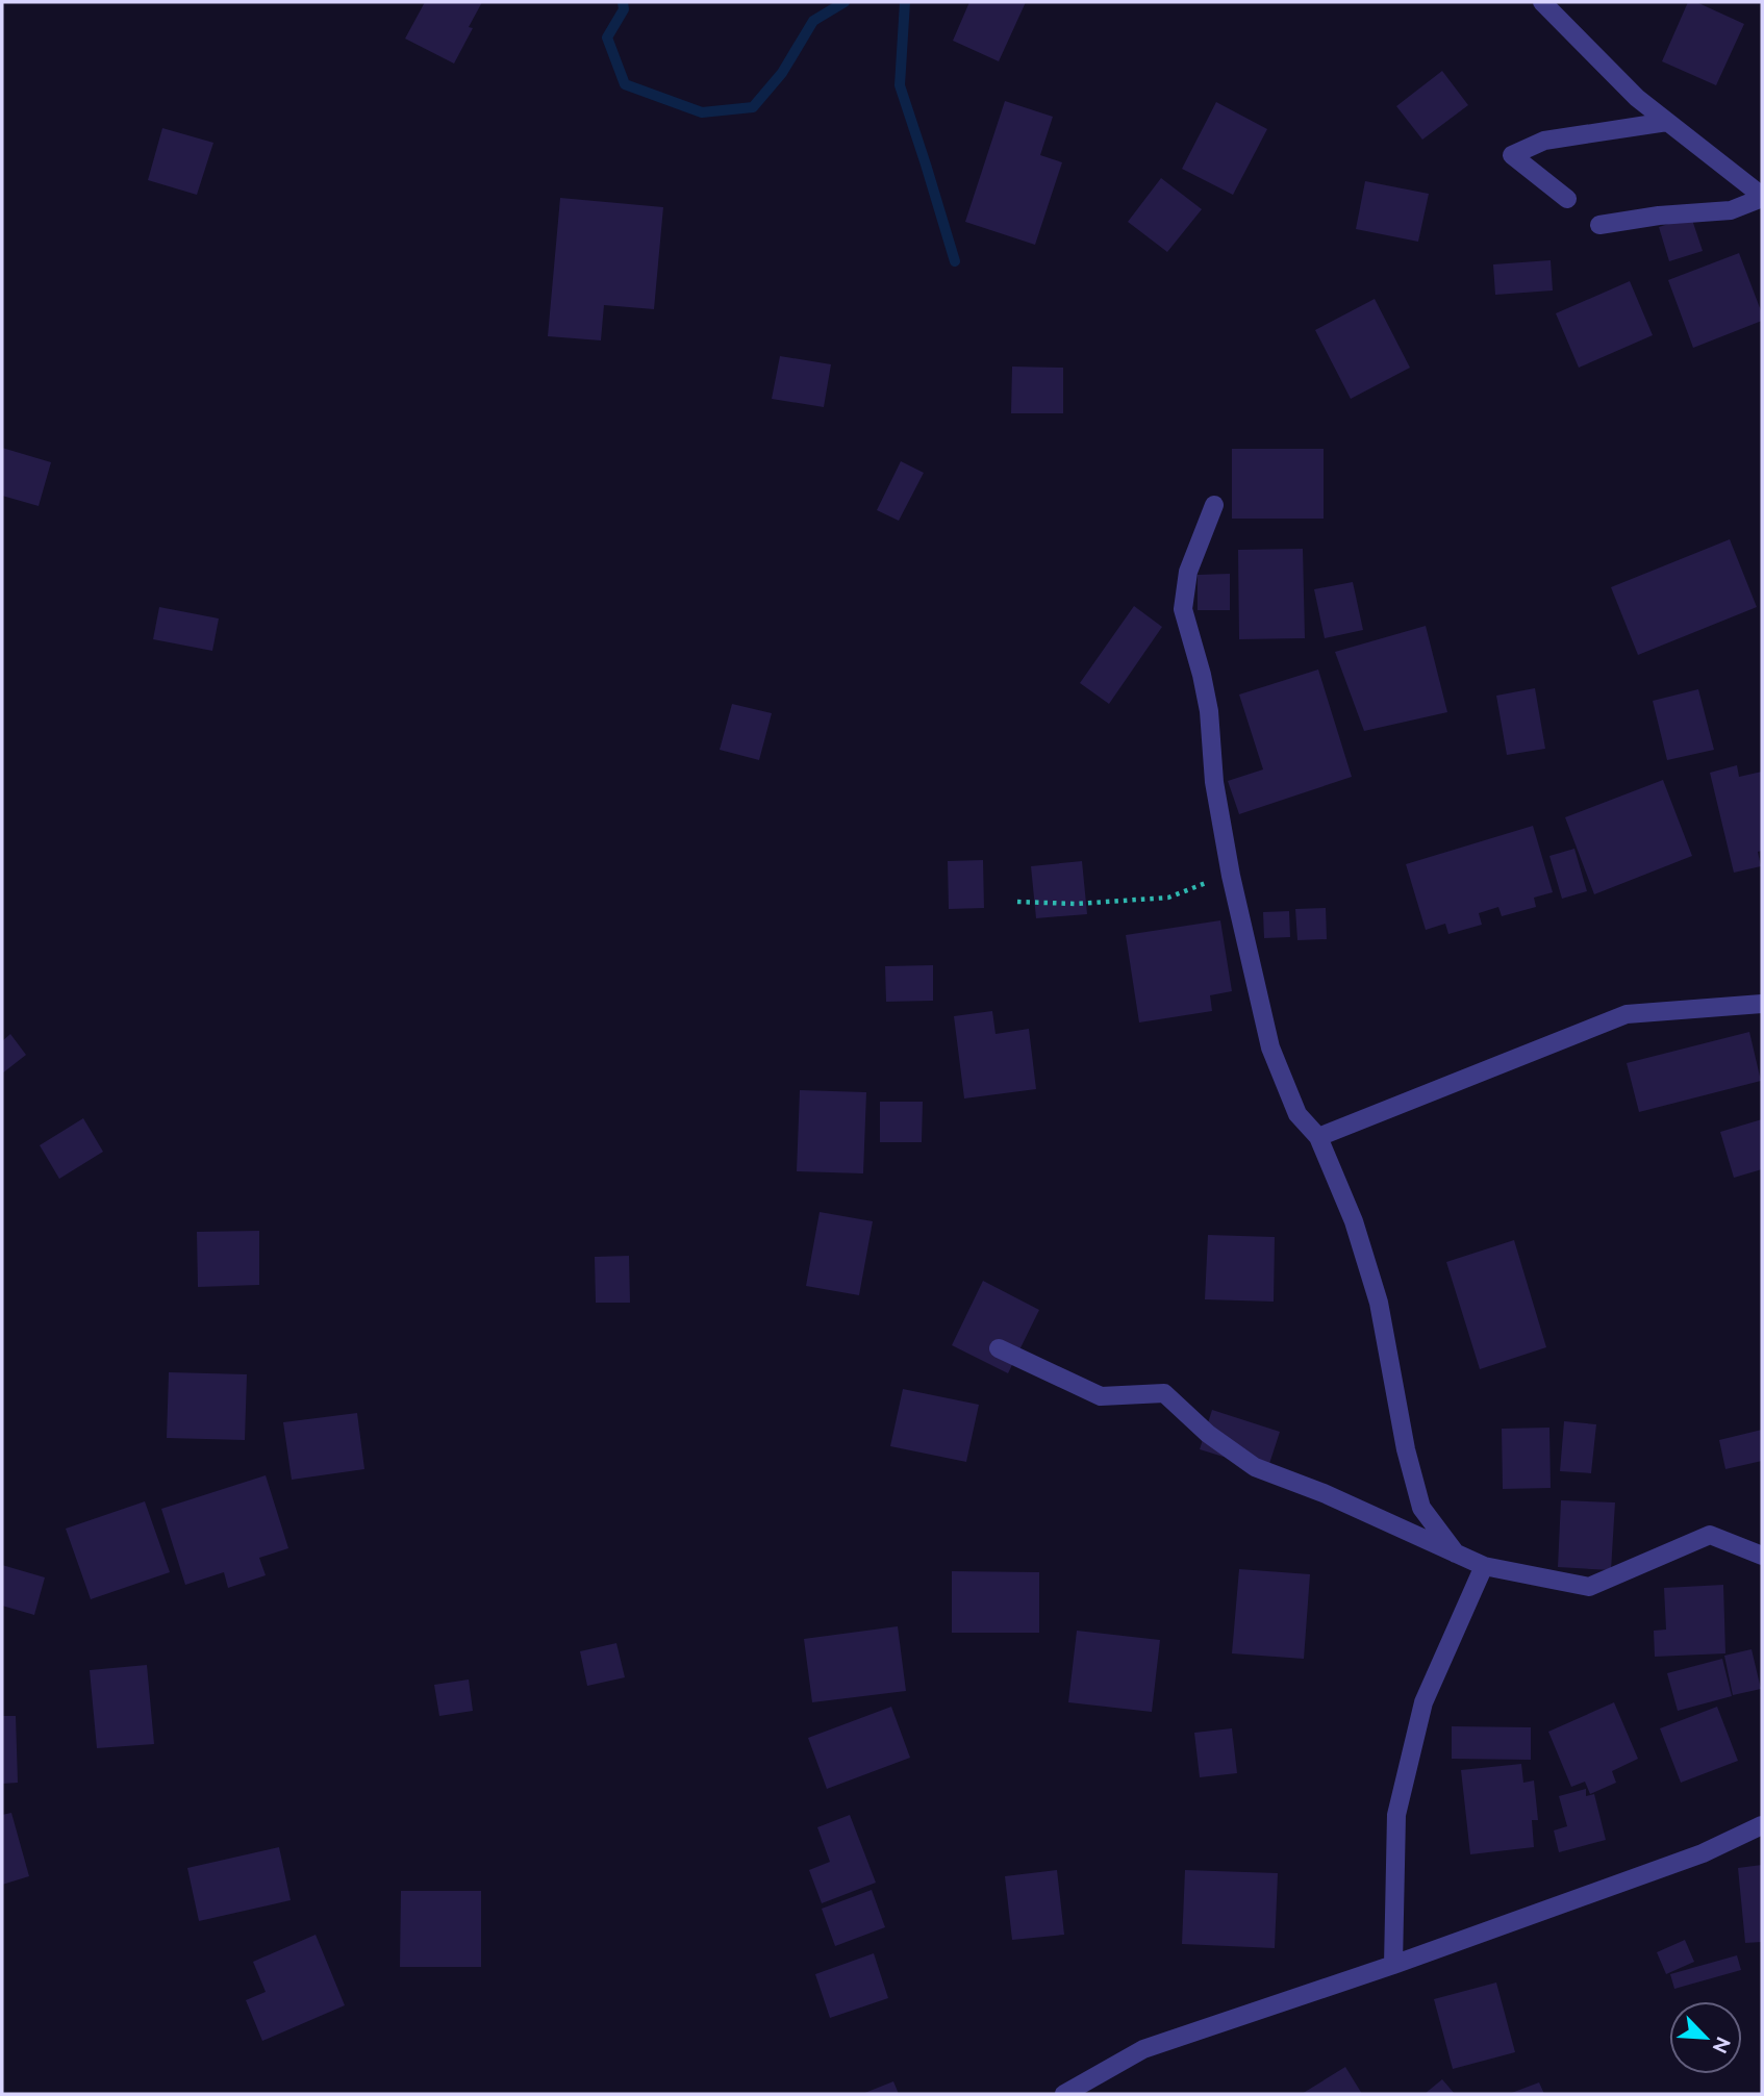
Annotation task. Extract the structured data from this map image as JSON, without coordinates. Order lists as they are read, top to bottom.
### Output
{
  "north": "bottom right"
}
